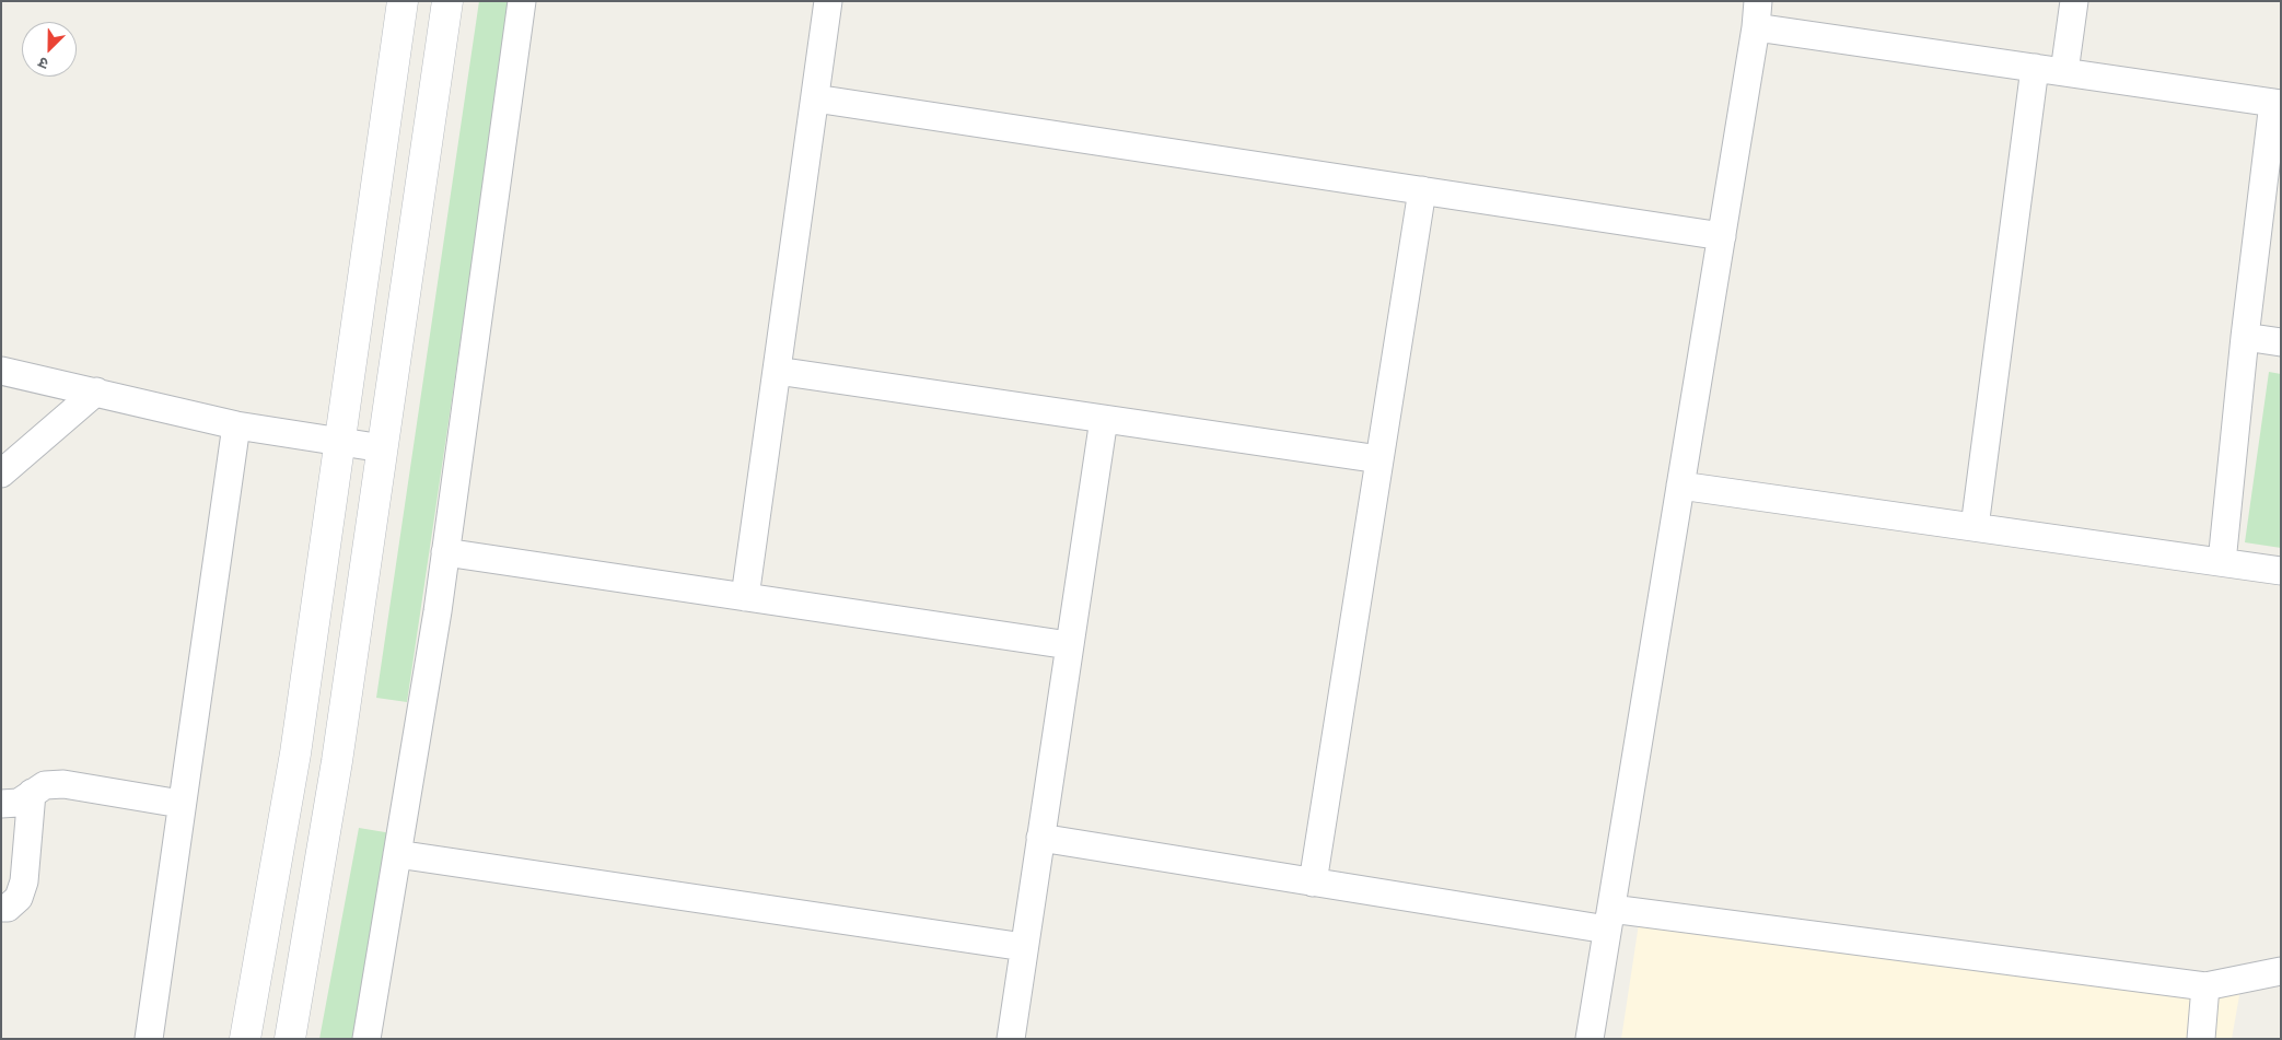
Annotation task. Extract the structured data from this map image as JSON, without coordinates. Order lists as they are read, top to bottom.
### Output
{
  "north": "bottom left"
}
